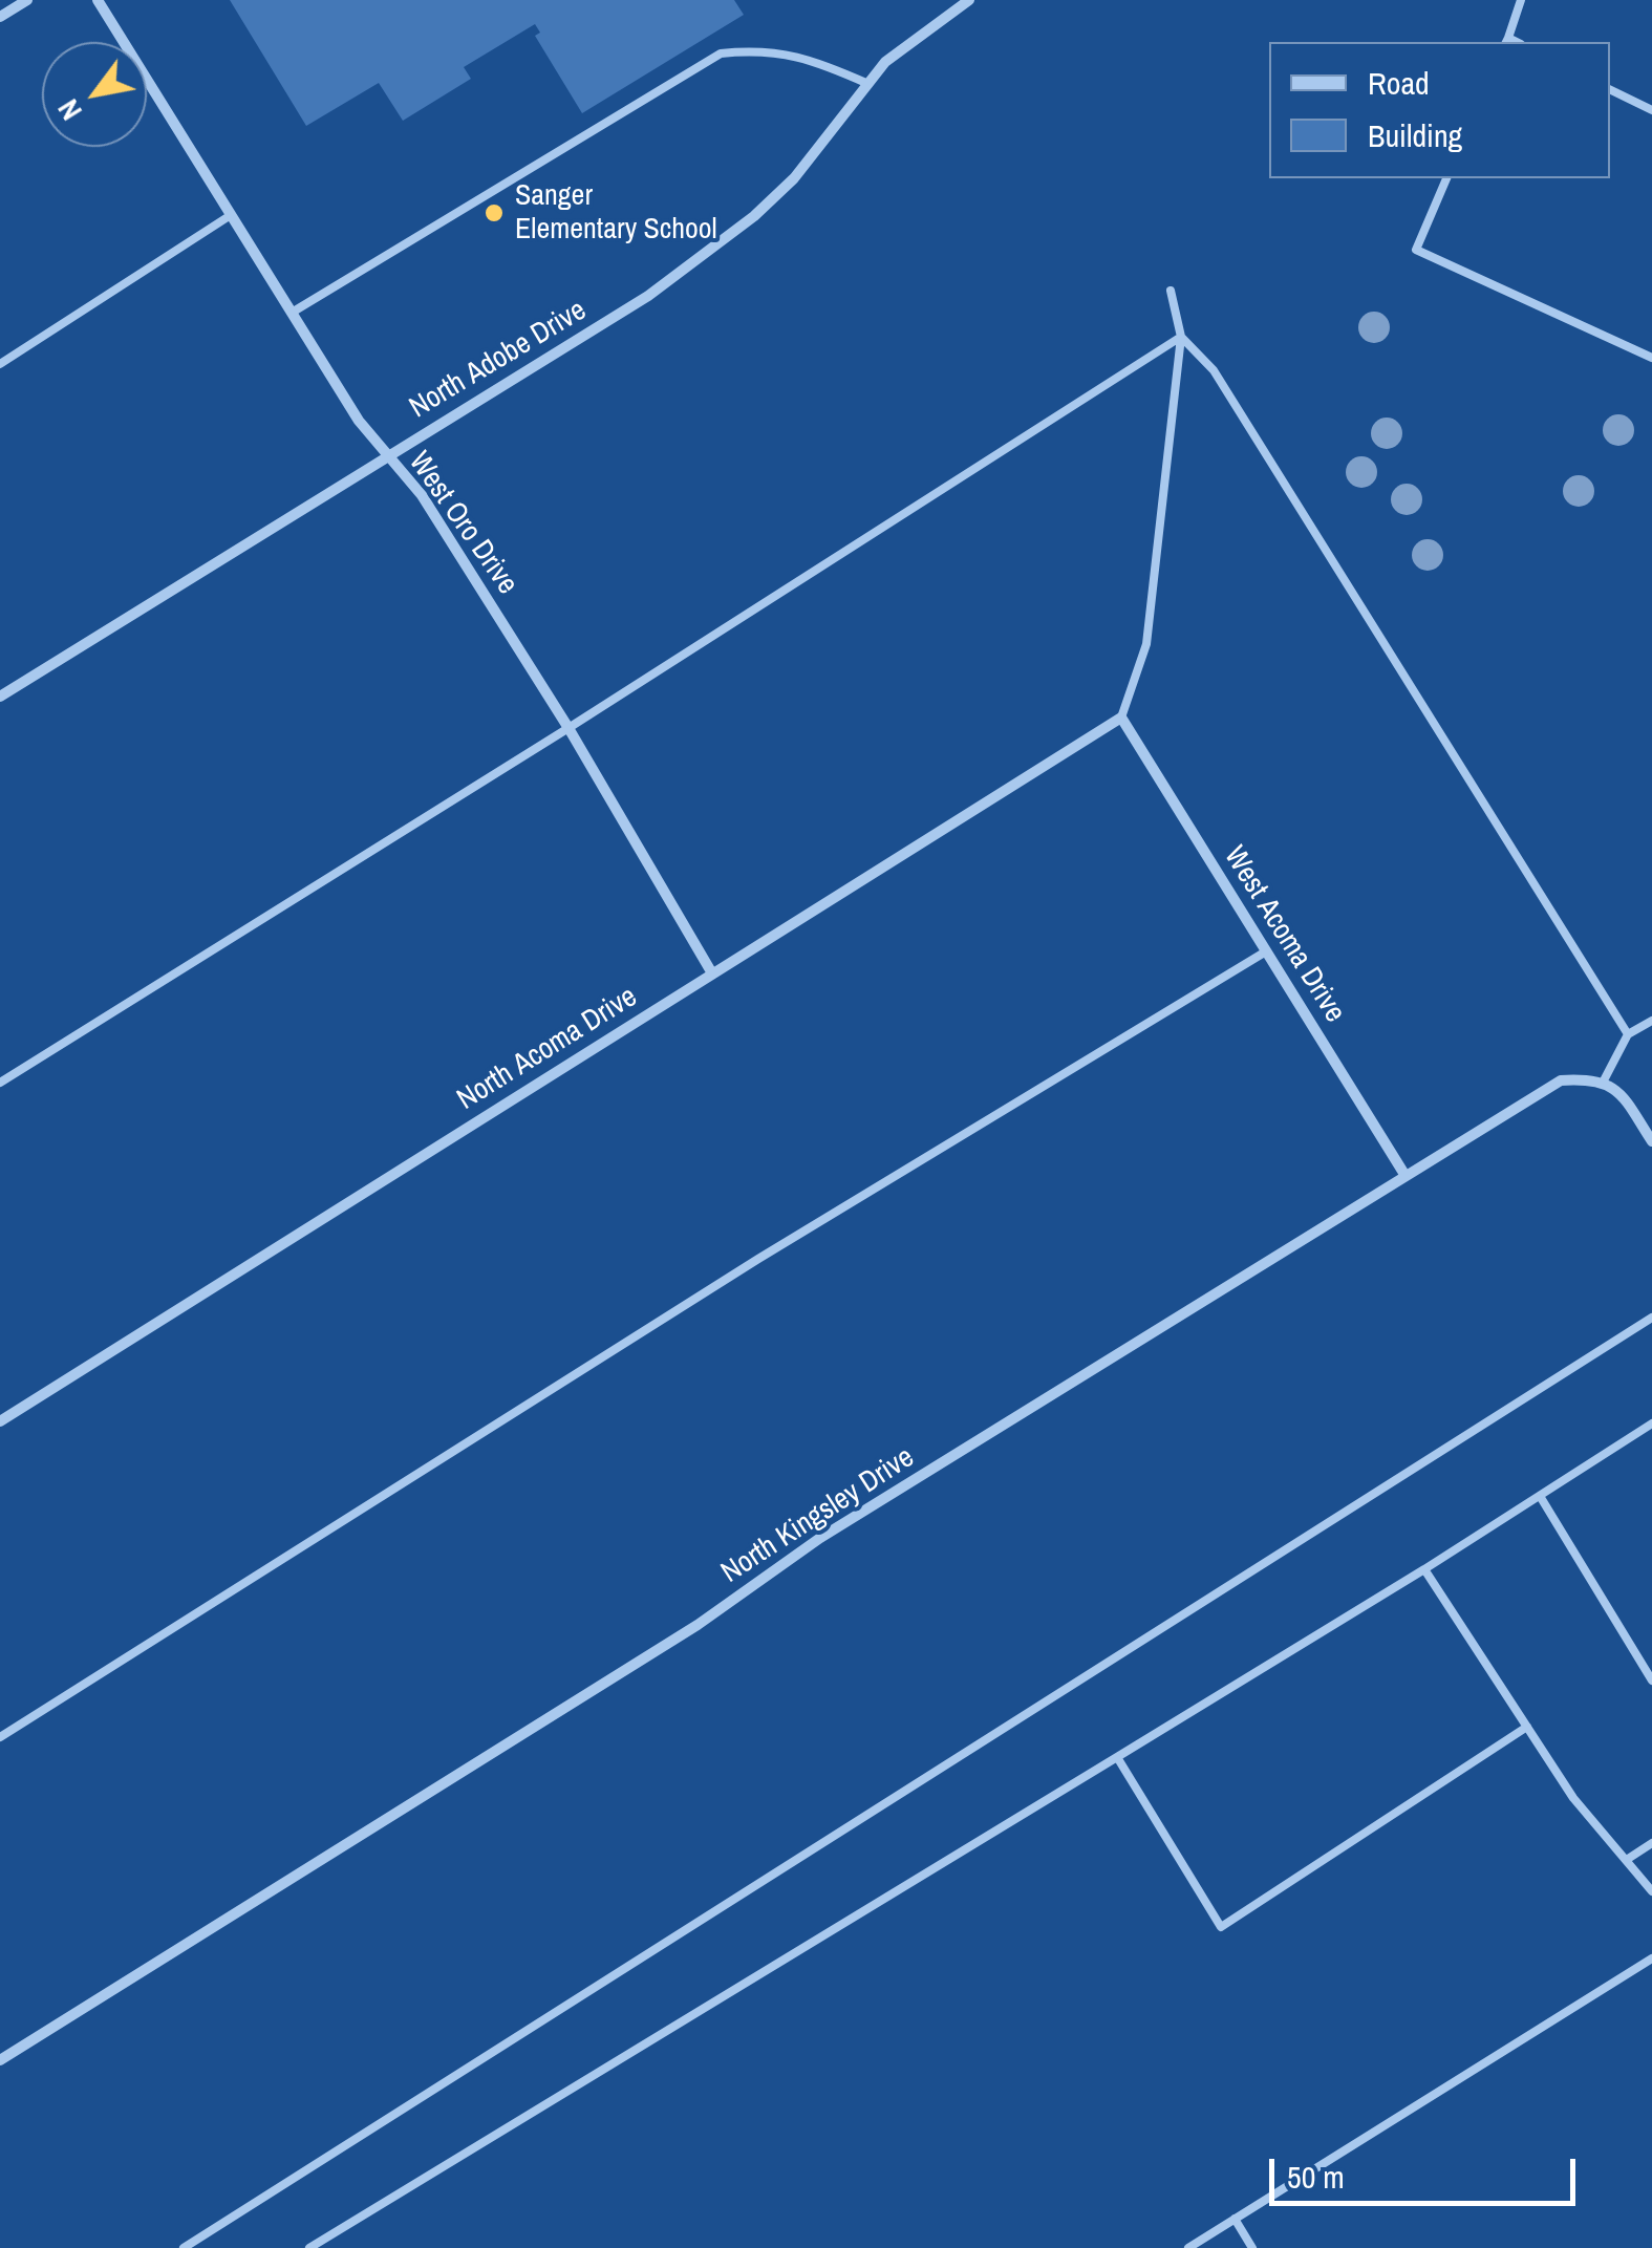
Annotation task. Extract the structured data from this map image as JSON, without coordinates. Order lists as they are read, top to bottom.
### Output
{
  "streets": {
    "street": [
      "North Adobe Drive",
      "West Oro Drive",
      "West Acoma Drive",
      "North Acoma Drive",
      "North Kingsley Drive"
    ]
  },
  "crossings": [
    ["North Adobe Drive", "West Oro Drive"],
    ["West Oro Drive", "North Acoma Drive"],
    ["West Acoma Drive", "North Acoma Drive"],
    ["West Acoma Drive", "North Kingsley Drive"]
  ],
  "places": ["Sanger Elementary School"],
  "legend": ["Road", "Building"],
  "scale_bar": "50 m",
  "north": "bottom left"
}
